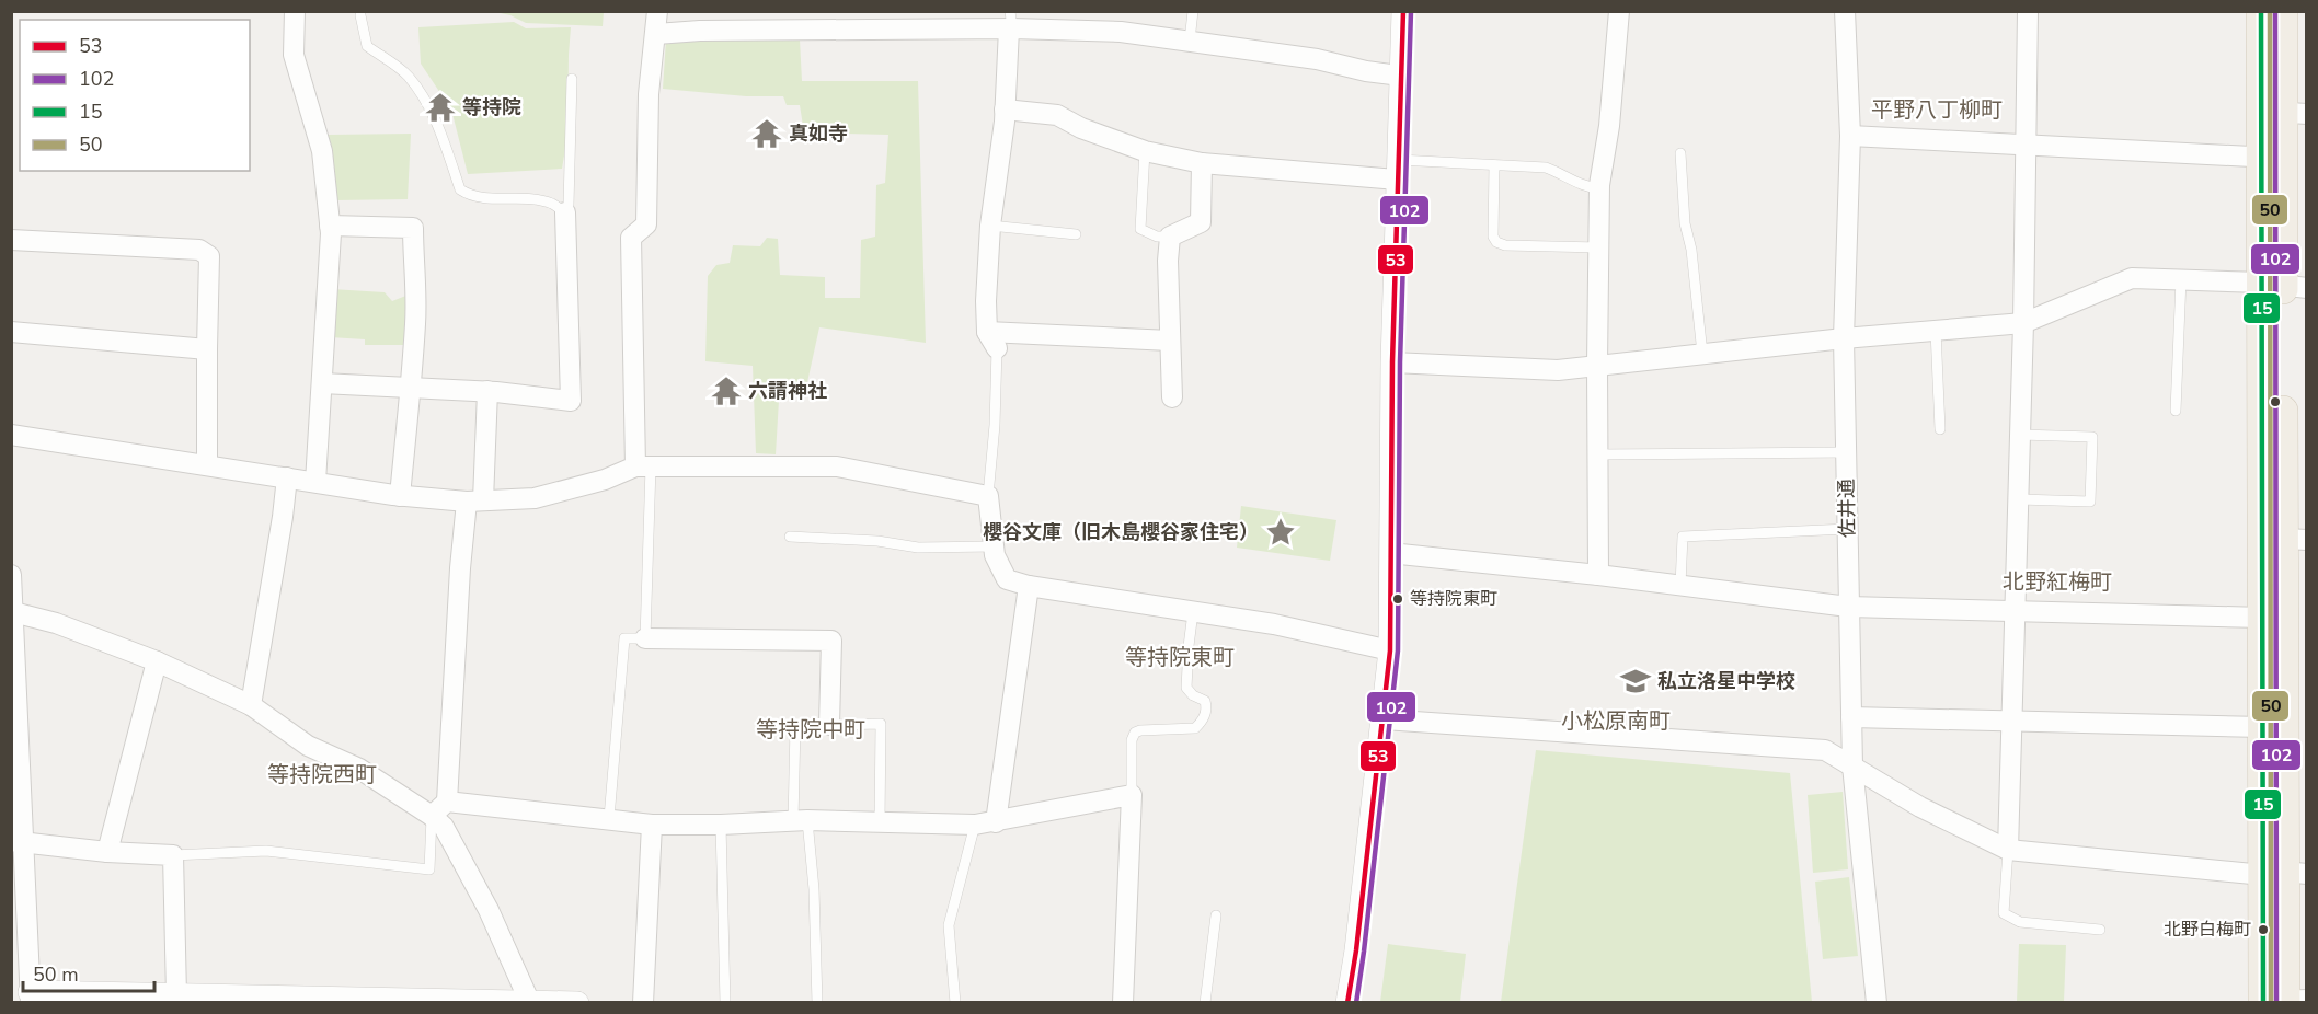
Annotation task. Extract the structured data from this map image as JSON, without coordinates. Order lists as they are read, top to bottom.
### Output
{
  "streets": {
    "street": ["佐井通"]
  },
  "districts": [
    "平野八丁柳町",
    "北野紅梅町",
    "等持院東町",
    "小松原南町",
    "等持院中町",
    "等持院西町"
  ],
  "places": {
    "temple": ["等持院", "真如寺", "六請神社"],
    "place": ["櫻谷文庫（旧木島櫻谷家住宅）"],
    "other": ["等持院東町", "北野白梅町"],
    "school or university": ["私立洛星中学校"]
  },
  "lines": [
    "transit line 53",
    "transit line 102",
    "transit line 15",
    "transit line 50"
  ],
  "legend": [
    "53",
    "102",
    "15",
    "50"
  ],
  "scale_bar": "50 m"
}
